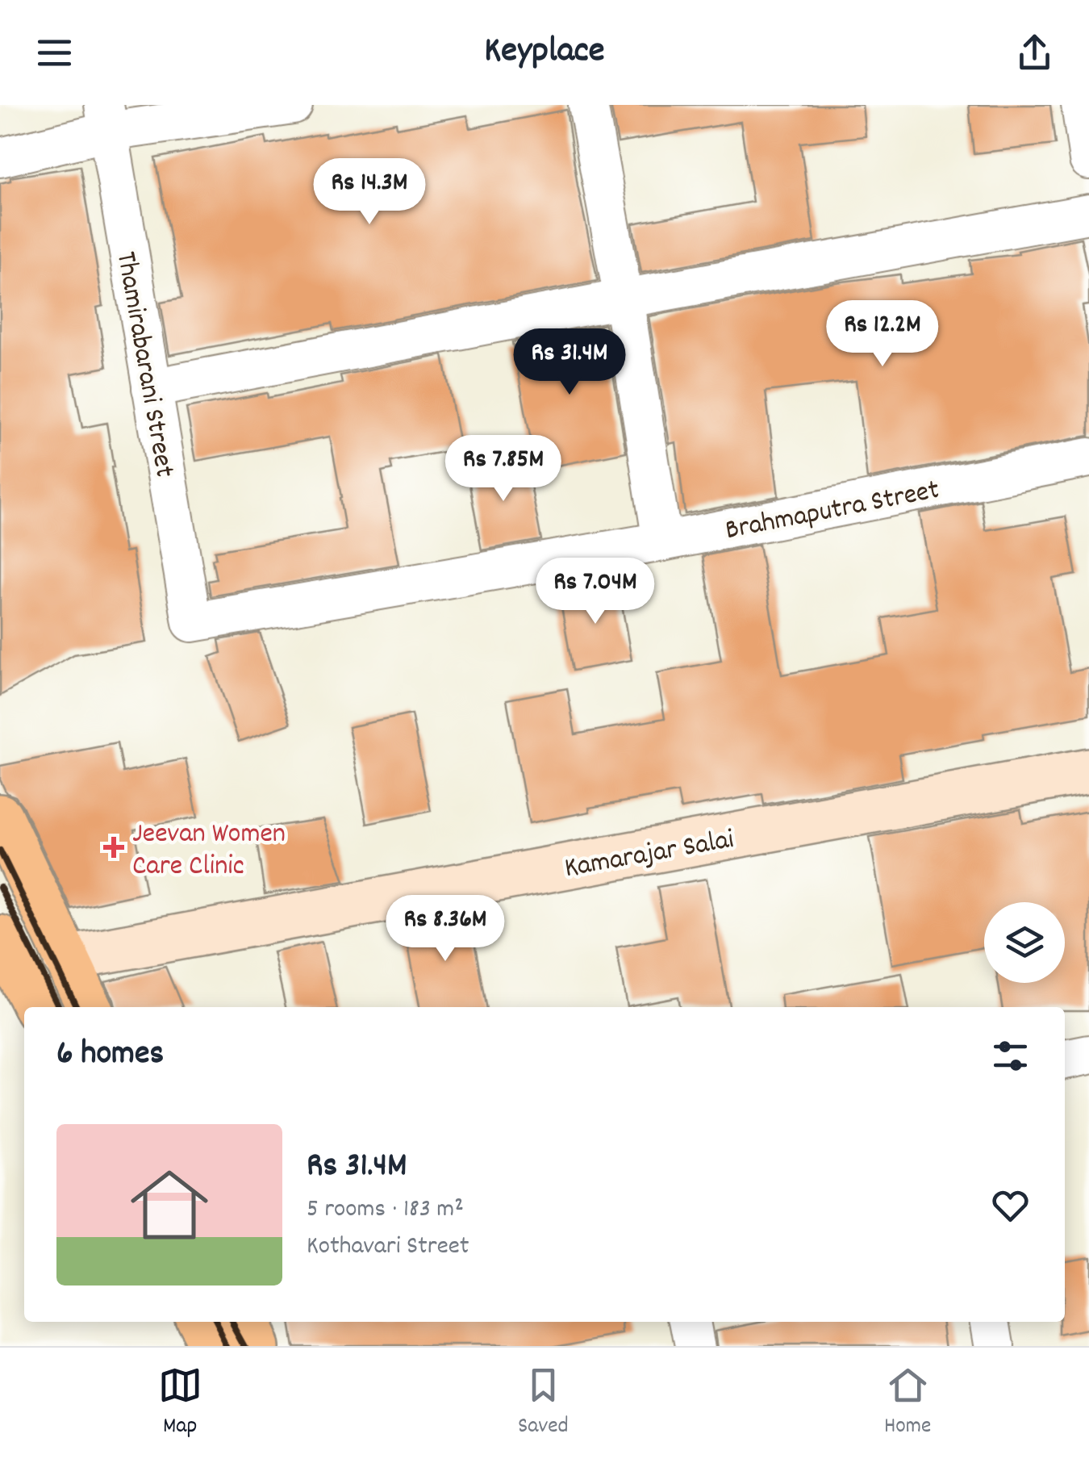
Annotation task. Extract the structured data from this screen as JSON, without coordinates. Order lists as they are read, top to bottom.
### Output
{
  "streets": {
    "street": ["Thamirabarani Street", "Brahmaputra Street", "Kamarajar Salai"]
  },
  "crossings": [
    ["Thamirabarani Street", "Brahmaputra Street"]
  ],
  "places": {
    "health": ["Jeevan Women Care Clinic"]
  },
  "page": {
    "header": "Keyplace",
    "price": [
      "Rs 14.3M",
      "Rs 12.2M",
      "Rs 31.4M",
      "Rs 7.85M",
      "Rs 7.04M",
      "Rs 8.36M"
    ],
    "heading": "6 homes",
    "list": [
      {
        "name": "Rs 31.4M",
        "note": "5 rooms · 183 m² · Kothavari Street"
      }
    ],
    "tabs": ["Map", "Saved", "Home"]
  }
}
